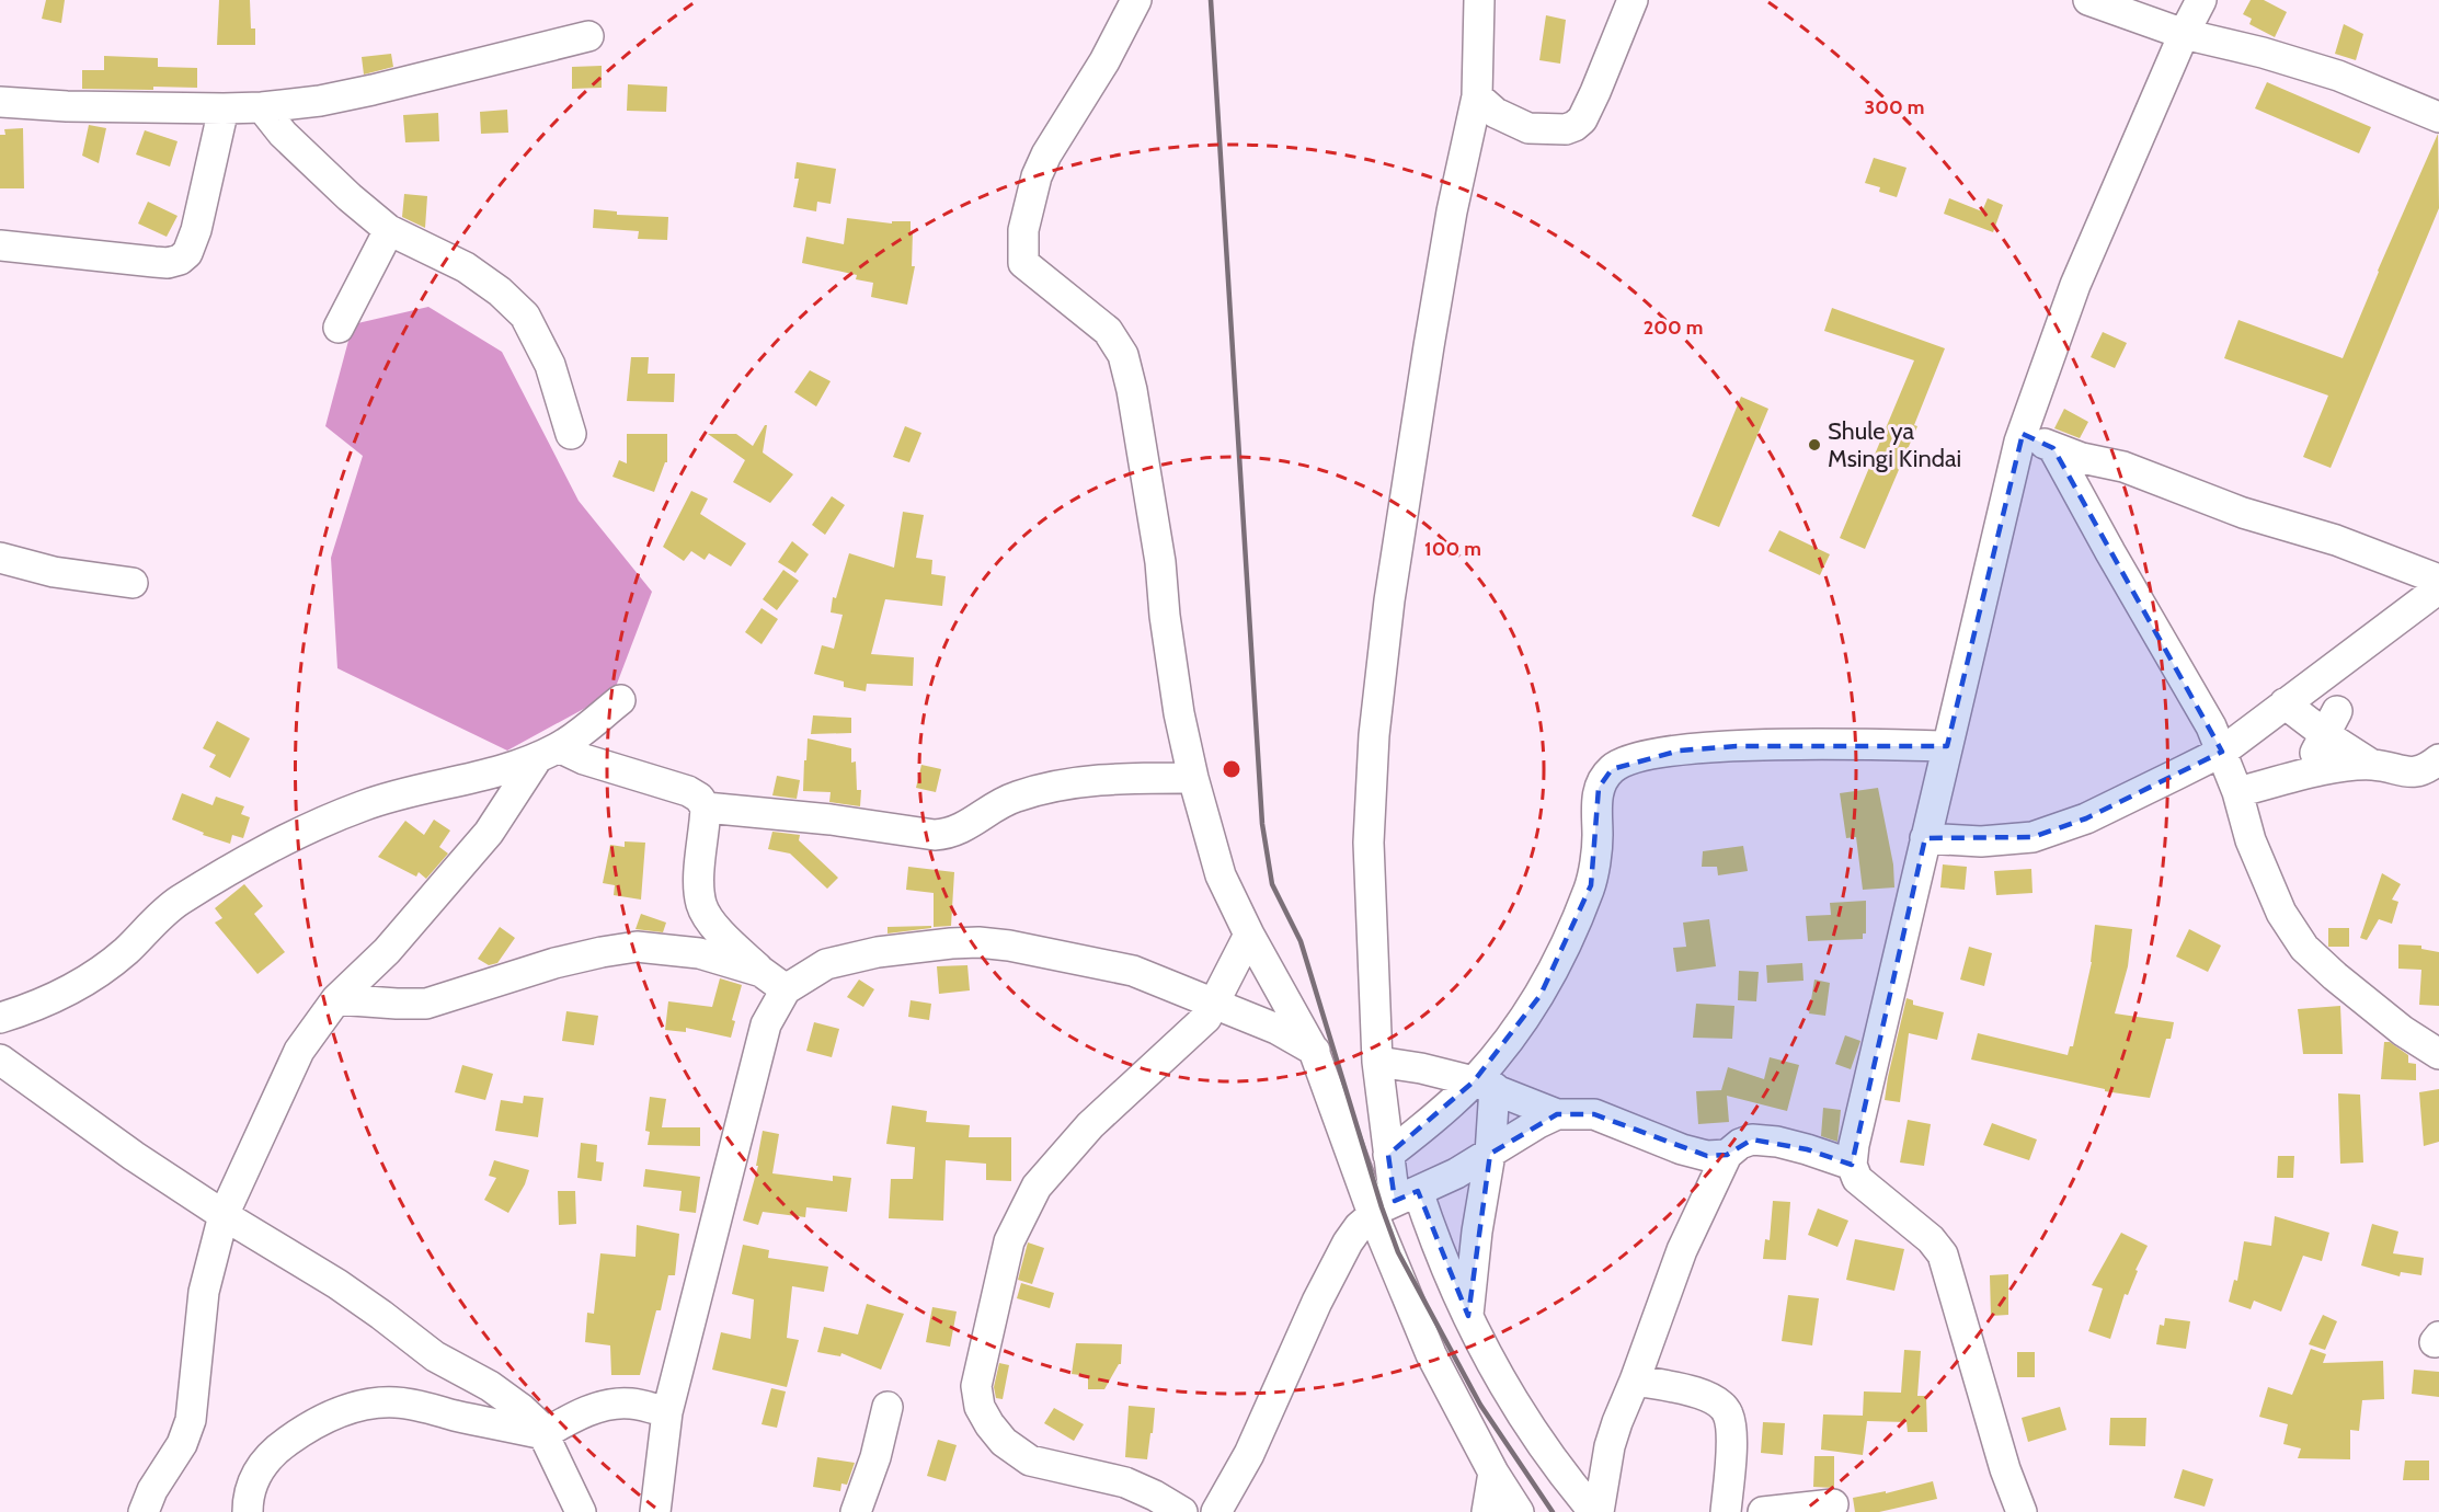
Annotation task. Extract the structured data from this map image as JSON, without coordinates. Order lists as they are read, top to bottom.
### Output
{
  "places": ["Shule ya Msingi Kindai"],
  "rings": ["300 m", "200 m", "100 m"]
}
